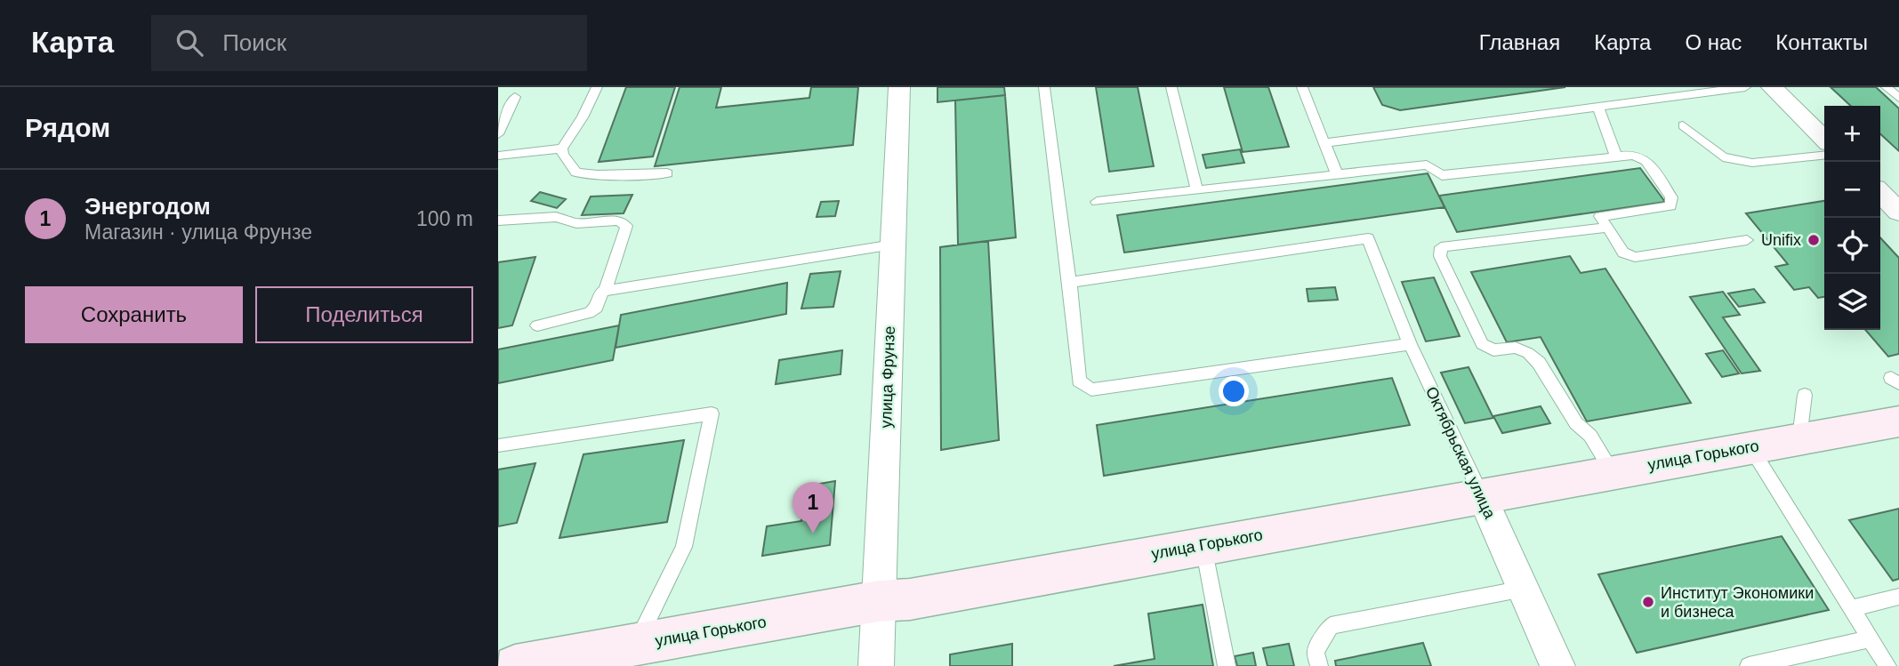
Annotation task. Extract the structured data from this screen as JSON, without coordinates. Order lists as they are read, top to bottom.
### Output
{
  "streets": {
    "main road": ["улица Горького"],
    "street": ["улица Фрунзе", "Октябрьская улица"]
  },
  "crossings": [
    ["улица Фрунзе", "улица Горького"],
    ["Октябрьская улица", "улица Горького"]
  ],
  "places": ["Unifix", "Институт Экономики и бизнеса"],
  "page": {
    "header": "Карта",
    "search": "Поиск",
    "nav": [
      "Главная",
      "Карта",
      "О нас",
      "Контакты"
    ],
    "heading": "Рядом",
    "map_buttons": ["+", "−"],
    "list": [
      {
        "mark": "1",
        "name": "Энергодом",
        "note": "Магазин · улица Фрунзе",
        "value": "100 m"
      }
    ],
    "buttons": ["Сохранить", "Поделиться"],
    "pins": "1"
  }
}
